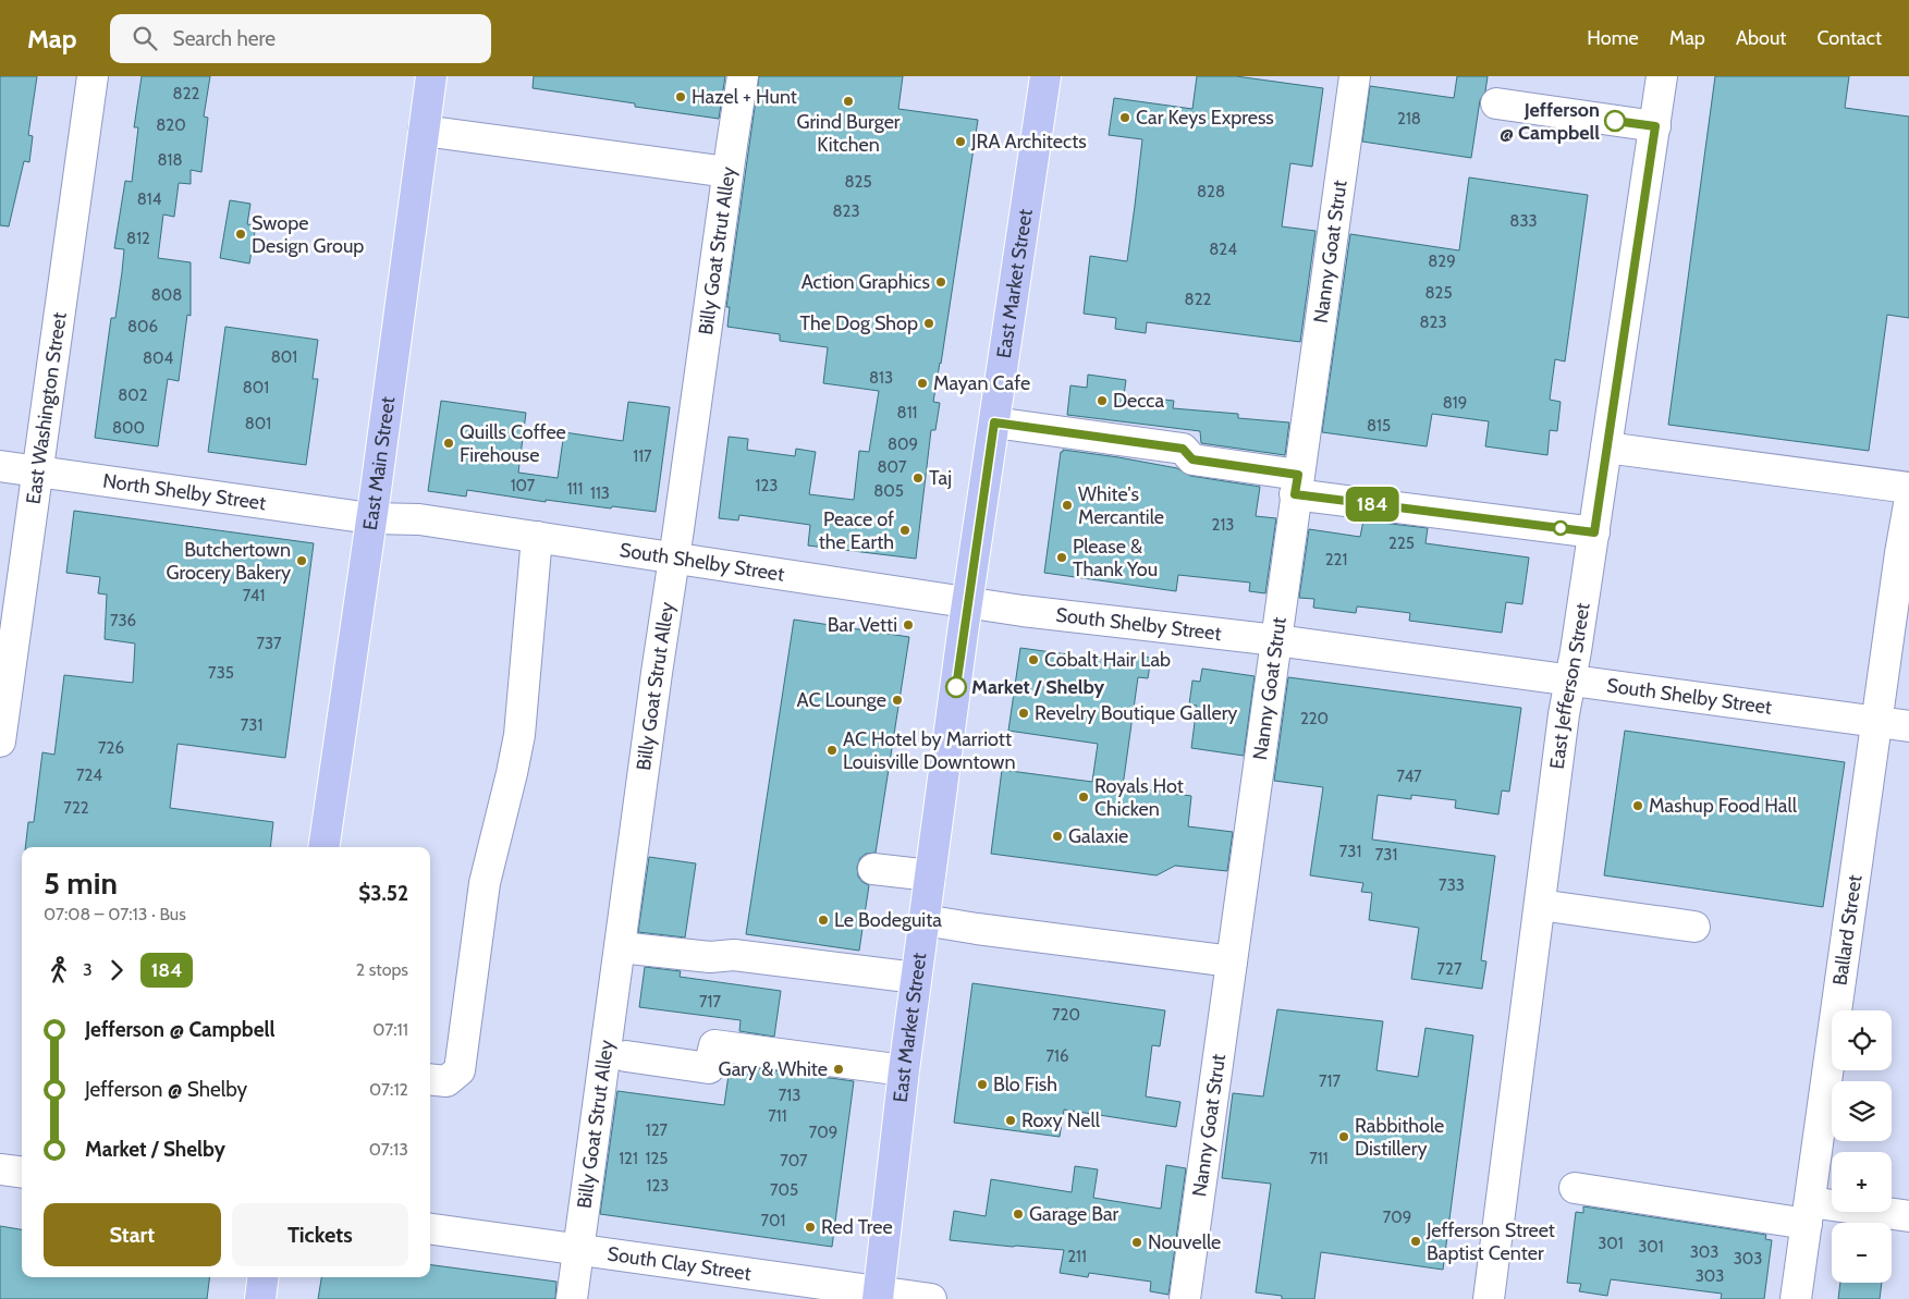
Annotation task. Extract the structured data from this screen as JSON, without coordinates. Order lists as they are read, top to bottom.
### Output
{
  "streets": {
    "main road": ["East Market Street", "East Main Street"],
    "street": [
      "Billy Goat Strut Alley",
      "Nanny Goat Strut",
      "East Washington Street",
      "North Shelby Street",
      "South Shelby Street",
      "East Jefferson Street",
      "Ballard Street",
      "South Clay Street"
    ]
  },
  "crossings": [
    ["Billy Goat Strut Alley", "South Shelby Street"],
    ["Billy Goat Strut Alley", "South Clay Street"],
    ["Nanny Goat Strut", "South Shelby Street"],
    ["East Market Street", "South Shelby Street"],
    ["East Market Street", "South Clay Street"],
    ["East Washington Street", "North Shelby Street"],
    ["East Main Street", "North Shelby Street"],
    ["East Main Street", "South Shelby Street"],
    ["North Shelby Street", "South Shelby Street"],
    ["South Shelby Street", "East Jefferson Street"],
    ["South Shelby Street", "Ballard Street"]
  ],
  "places": [
    "Hazel + Hunt",
    "Grind Burger Kitchen",
    "Car Keys Express",
    "Jefferson @ Campbell",
    "JRA Architects",
    "Swope Design Group",
    "Action Graphics",
    "The Dog Shop",
    "Mayan Cafe",
    "Decca",
    "Quills Coffee Firehouse",
    "Taj",
    "White's Mercantile",
    "Peace of the Earth",
    "Please & Thank You",
    "Butchertown Grocery Bakery",
    "Bar Vetti",
    "Cobalt Hair Lab",
    "Market / Shelby",
    "AC Lounge",
    "Revelry Boutique Gallery",
    "AC Hotel by Marriott Louisville Downtown",
    "Royals Hot Chicken",
    "Mashup Food Hall",
    "Galaxie",
    "Le Bodeguita",
    "Gary & White",
    "Blo Fish",
    "Roxy Nell",
    "Rabbithole Distillery",
    "Garage Bar",
    "Red Tree",
    "Jefferson Street Baptist Center",
    "Nouvelle"
  ],
  "lines": ["bus line 184"],
  "house_numbers": [
    "822",
    "218",
    "820",
    "818",
    "825",
    "828",
    "814",
    "823",
    "833",
    "812",
    "824",
    "829",
    "825",
    "808",
    "822",
    "823",
    "806",
    "801",
    "804",
    "813",
    "801",
    "802",
    "819",
    "811",
    "801",
    "815",
    "800",
    "809",
    "117",
    "807",
    "107",
    "123",
    "111",
    "805",
    "113",
    "213",
    "225",
    "221",
    "741",
    "736",
    "737",
    "735",
    "220",
    "731",
    "726",
    "724",
    "747",
    "722",
    "731",
    "731",
    "733",
    "727",
    "717",
    "720",
    "716",
    "717",
    "713",
    "711",
    "127",
    "709",
    "121",
    "125",
    "711",
    "707",
    "123",
    "705",
    "709",
    "701",
    "301",
    "301",
    "303",
    "211",
    "303",
    "303"
  ],
  "page": {
    "header": "Map",
    "search": "Search here",
    "nav": [
      "Home",
      "Map",
      "About",
      "Contact"
    ],
    "on_map": "184",
    "heading": ["5 min", "07:08 – 07:13 · Bus", "$3.52"],
    "legs": ["3", "184", "2 stops"],
    "list": [
      {
        "name": "Jefferson @ Campbell",
        "value": "07:11"
      },
      {
        "name": "Jefferson @ Shelby",
        "value": "07:12"
      },
      {
        "name": "Market / Shelby",
        "value": "07:13"
      }
    ],
    "map_buttons": ["+", "−"],
    "buttons": ["Start", "Tickets"]
  }
}
